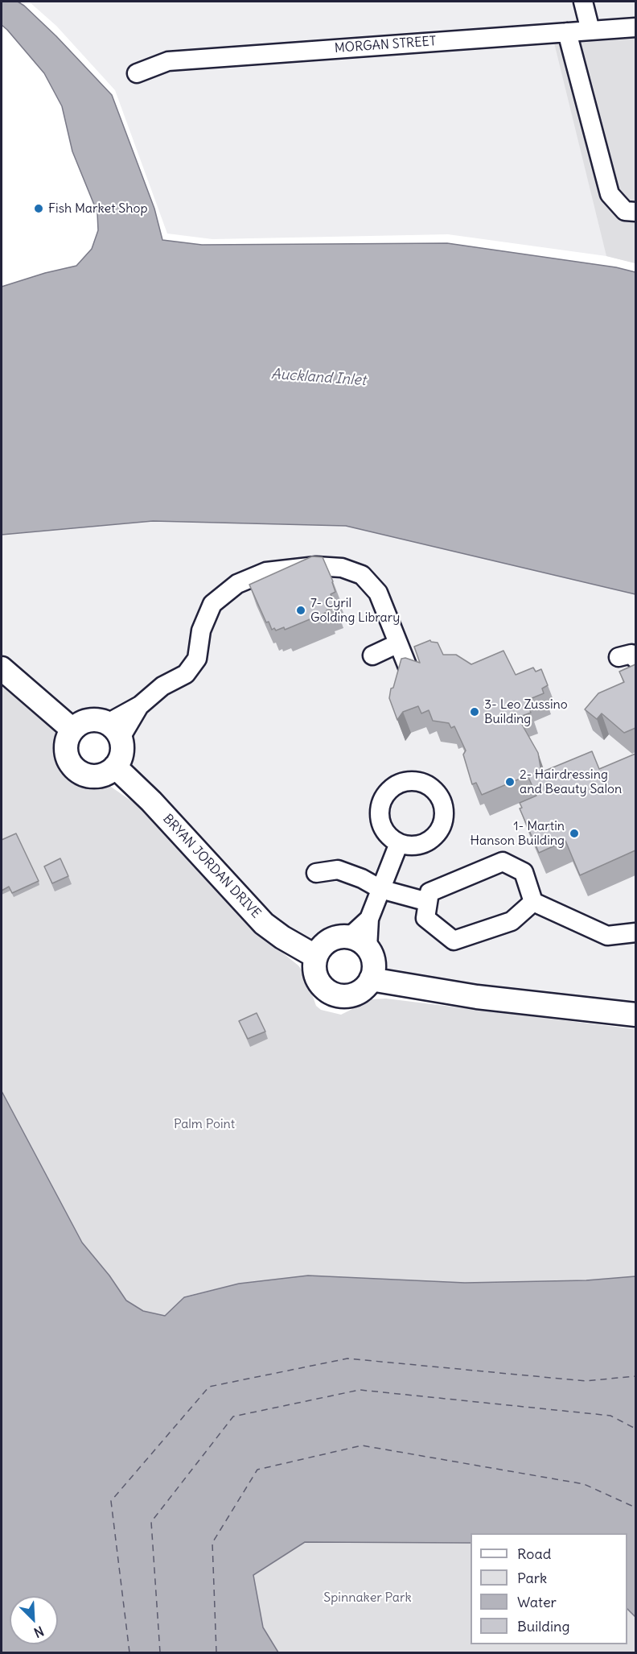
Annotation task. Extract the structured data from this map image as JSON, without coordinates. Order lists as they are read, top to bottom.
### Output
{
  "streets": {
    "main road": ["BRYAN JORDAN DRIVE"],
    "street": ["MORGAN STREET"]
  },
  "water": ["Auckland Inlet"],
  "parks": ["Palm Point", "Spinnaker Park"],
  "places": [
    "Fish Market Shop",
    "7- Cyril Golding Library",
    "3- Leo Zussino Building",
    "2- Hairdressing and Beauty Salon",
    "1- Martin Hanson Building"
  ],
  "legend": [
    "Road",
    "Park",
    "Water",
    "Building"
  ],
  "north": "bottom right"
}
